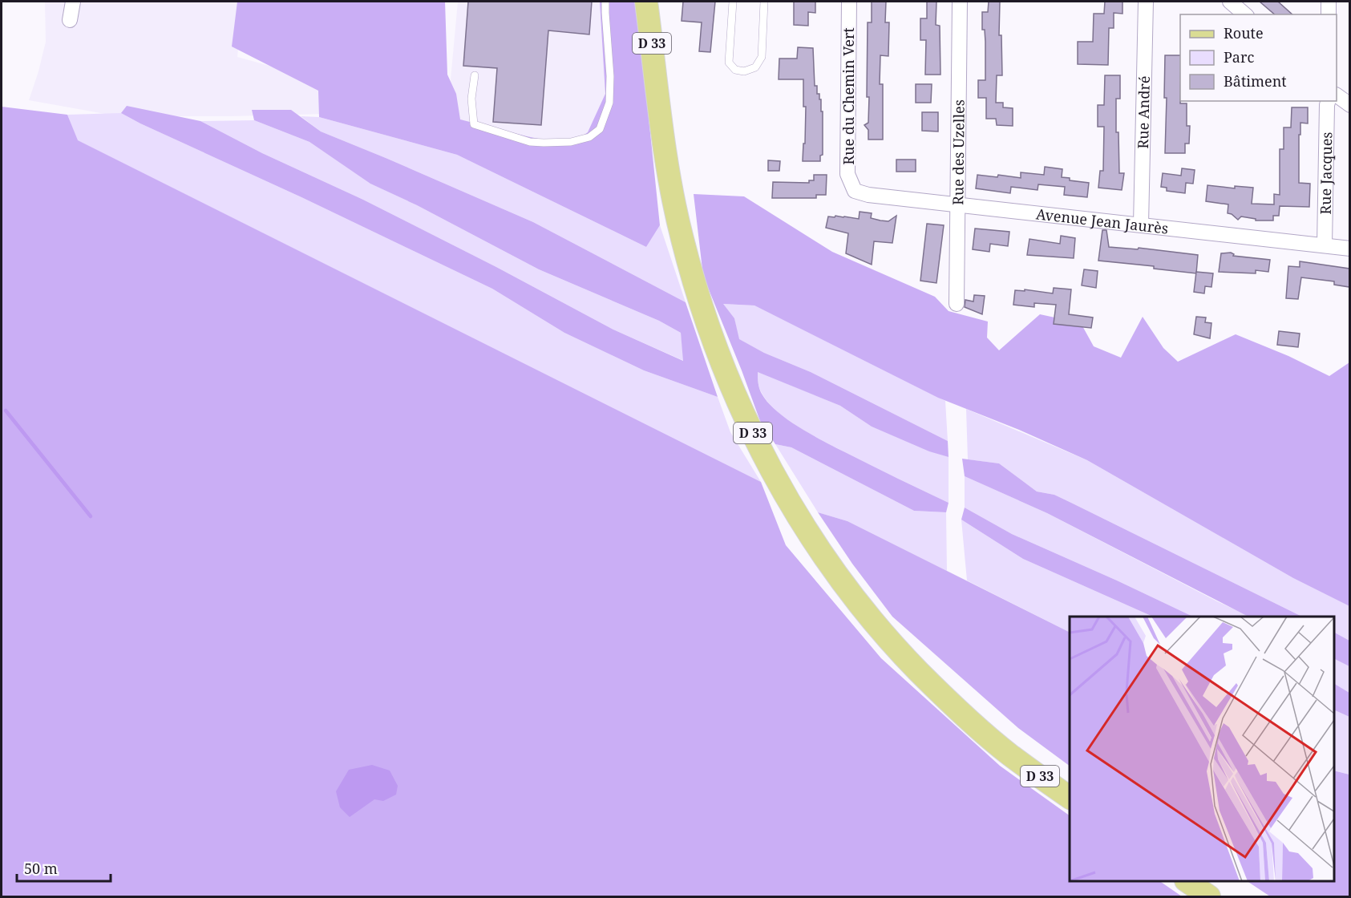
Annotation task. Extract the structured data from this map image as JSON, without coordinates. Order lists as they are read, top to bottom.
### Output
{
  "streets": {
    "main road": ["D 33"],
    "street": [
      "Rue du Chemin Vert",
      "Rue André",
      "Rue des Uzelles",
      "Rue Jacques",
      "Avenue Jean Jaurès"
    ]
  },
  "crossings": [
    ["Rue du Chemin Vert", "Avenue Jean Jaurès"],
    ["Rue André", "Avenue Jean Jaurès"],
    ["Rue des Uzelles", "Avenue Jean Jaurès"],
    ["Rue Jacques", "Avenue Jean Jaurès"]
  ],
  "legend": ["Route", "Parc", "Bâtiment"],
  "scale_bar": "50 m"
}
